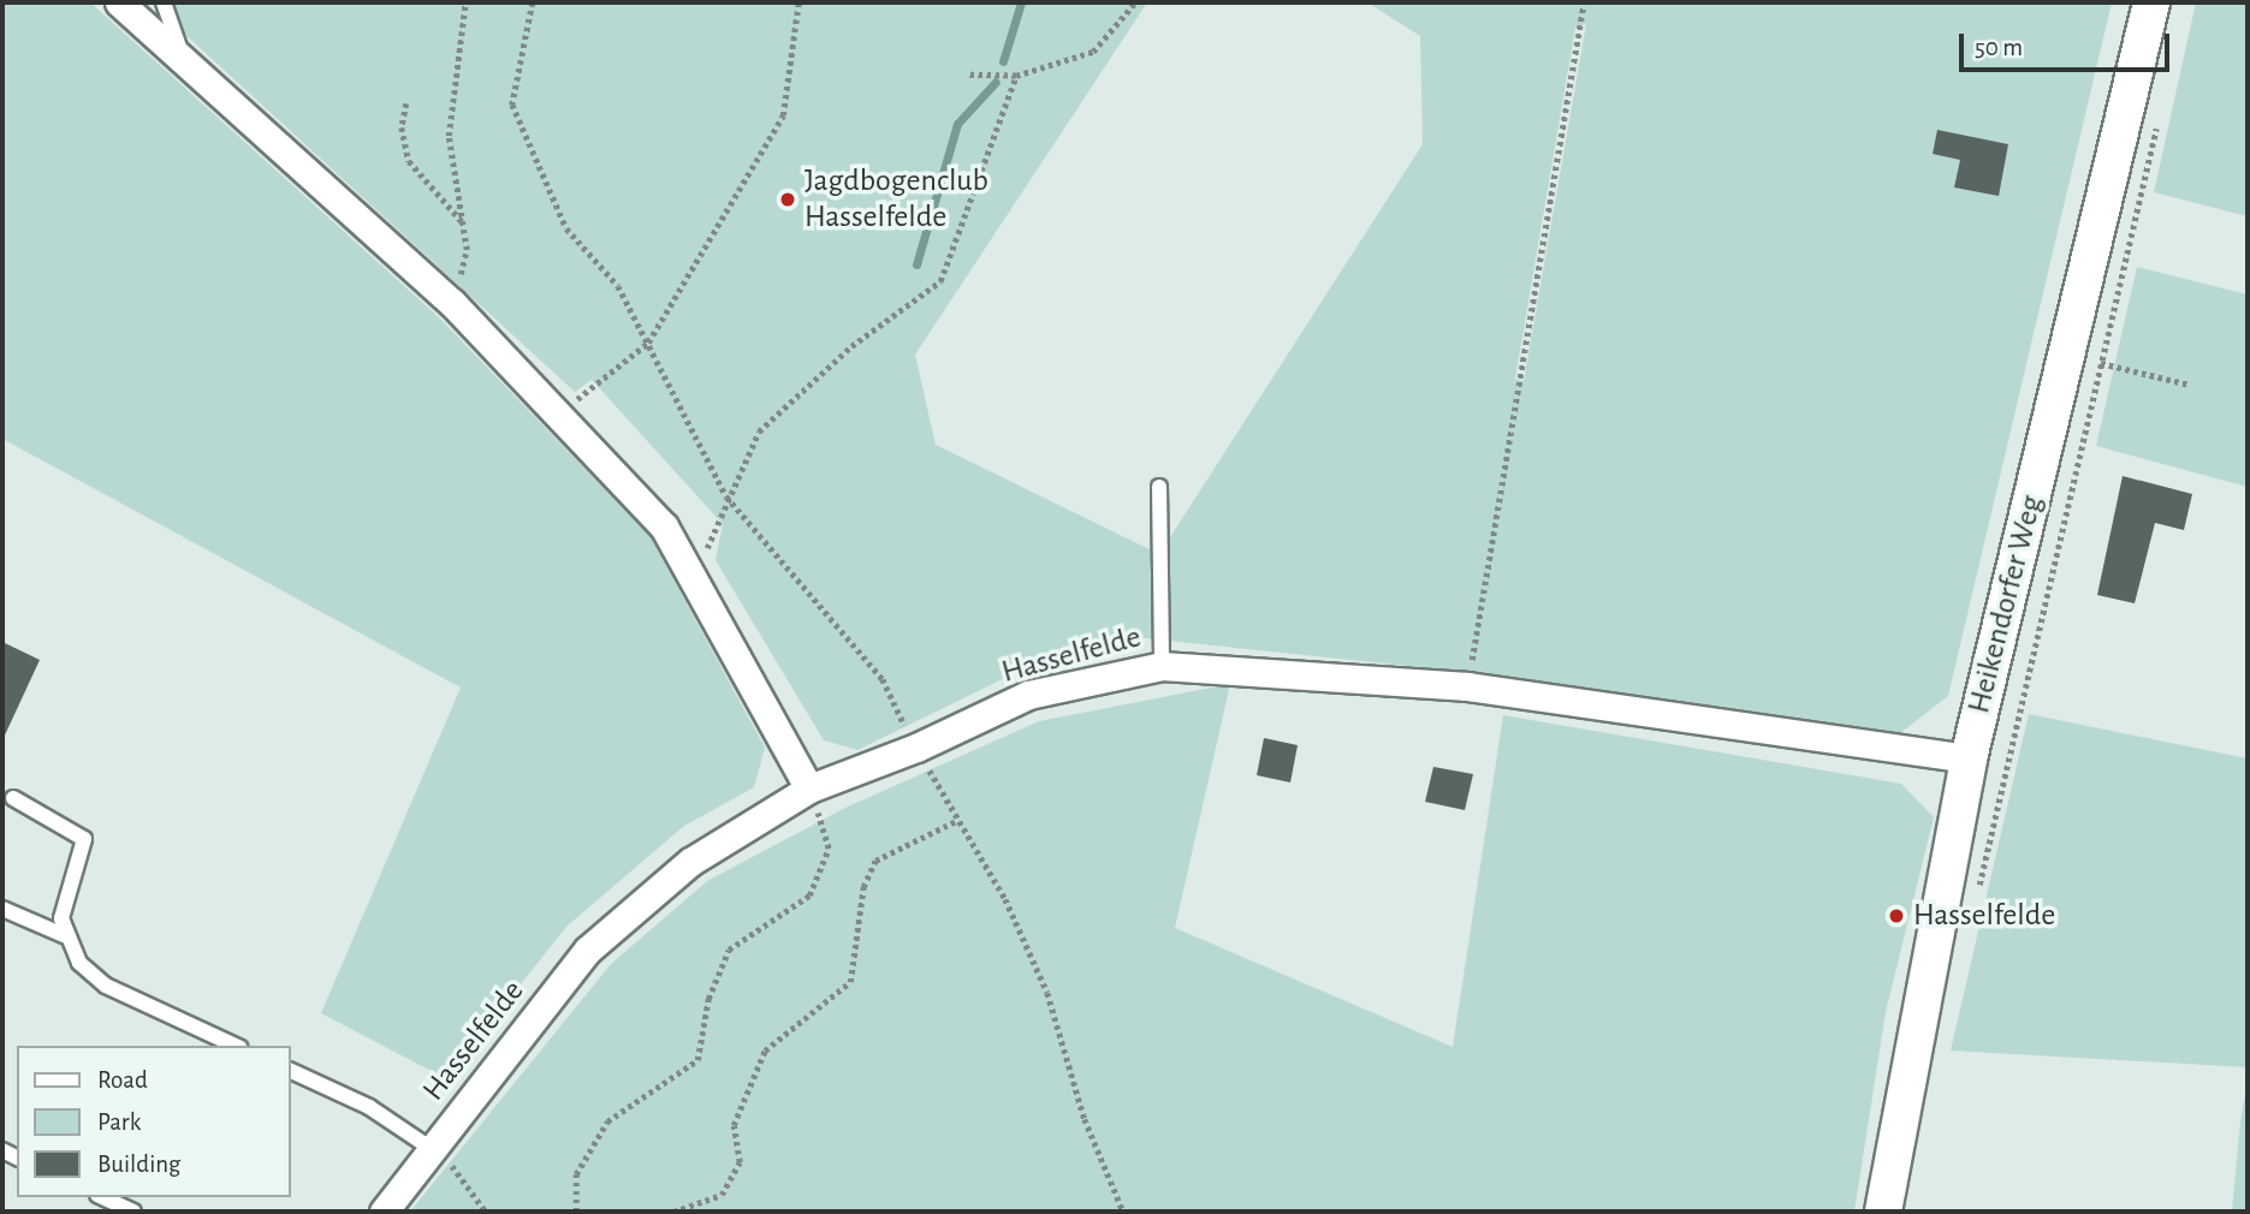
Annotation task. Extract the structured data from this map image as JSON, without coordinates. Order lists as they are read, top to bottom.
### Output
{
  "streets": {
    "street": ["Heikendorfer Weg", "Hasselfelde"]
  },
  "crossings": [
    ["Heikendorfer Weg", "Hasselfelde"]
  ],
  "places": ["Jagdbogenclub Hasselfelde", "Hasselfelde"],
  "legend": ["Road", "Park", "Building"],
  "scale_bar": "50 m"
}
